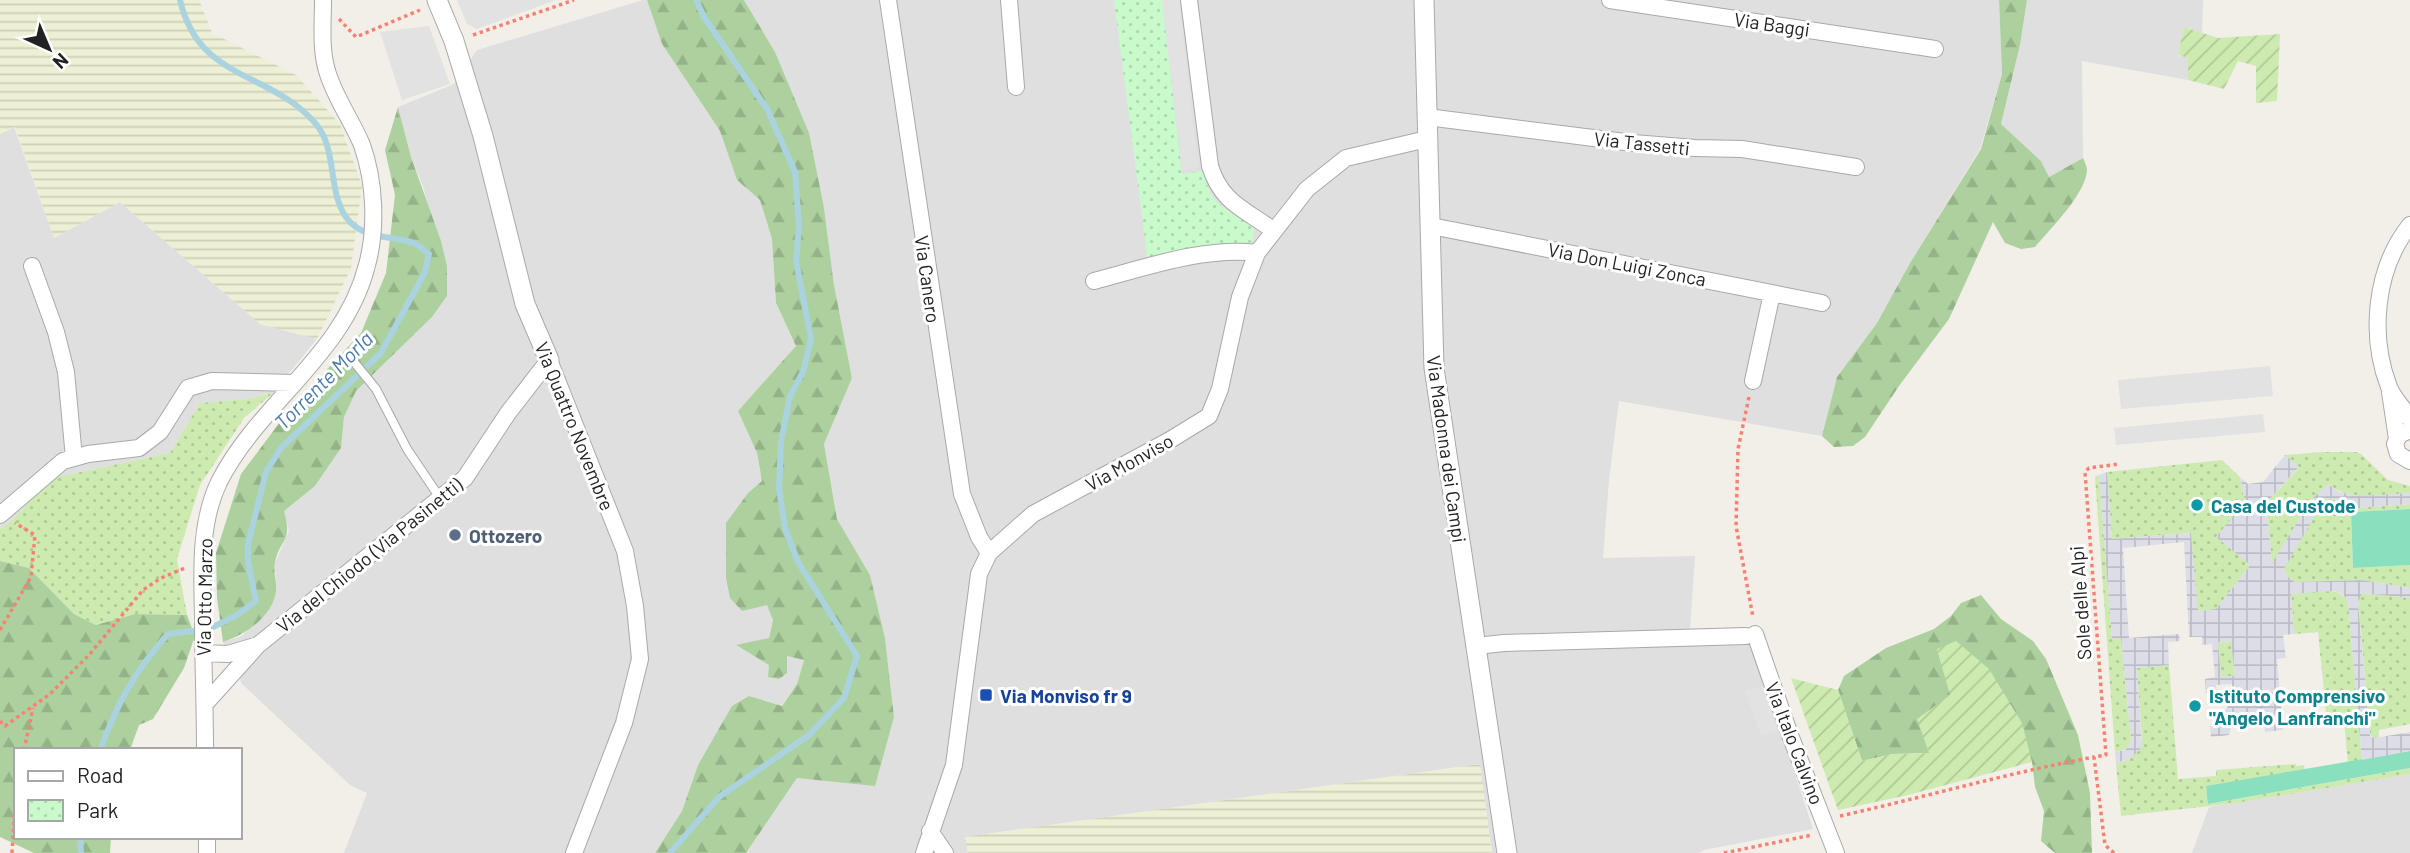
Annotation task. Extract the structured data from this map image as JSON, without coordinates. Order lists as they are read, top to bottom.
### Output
{
  "streets": {
    "street": [
      "Via Baggi",
      "Via Tassetti",
      "Via Don Luigi Zonca",
      "Via Canero",
      "Via Quattro Novembre",
      "Via Madonna dei Campi",
      "Via Monviso",
      "Via del Chiodo (Via Pasinetti)",
      "Via Otto Marzo",
      "Via Italo Calvino"
    ],
    "path": ["Sole delle Alpi"]
  },
  "crossings": [
    ["Via Tassetti", "Via Madonna dei Campi"],
    ["Via Don Luigi Zonca", "Via Madonna dei Campi"],
    ["Via Canero", "Via Monviso"],
    ["Via Quattro Novembre", "Via del Chiodo (Via Pasinetti)"],
    ["Via Madonna dei Campi", "Via Monviso"],
    ["Via del Chiodo (Via Pasinetti)", "Via Otto Marzo"]
  ],
  "water": ["Torrente Morla"],
  "places": {
    "other": ["Casa del Custode", "Ottozero", "Istituto Comprensivo \"Angelo Lanfranchi\""],
    "transit": ["Via Monviso fr 9"]
  },
  "legend": ["Road", "Park"],
  "north": "bottom right"
}
